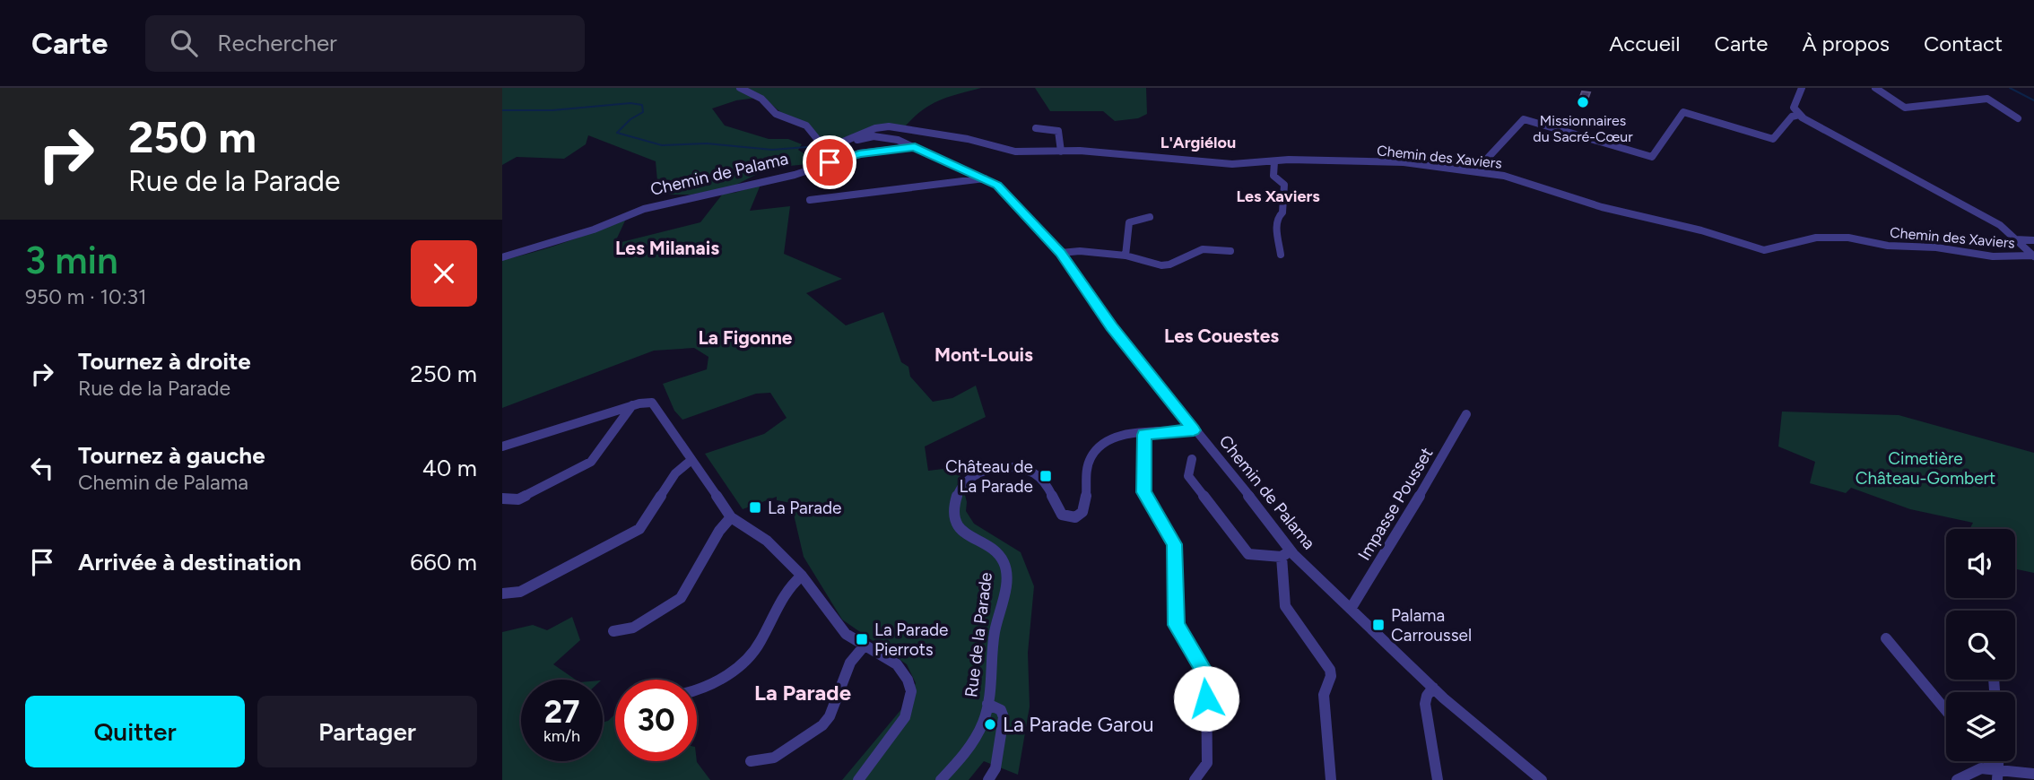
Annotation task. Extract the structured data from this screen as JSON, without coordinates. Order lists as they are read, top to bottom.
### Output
{
  "streets": {
    "street": [
      "Chemin des Xaviers",
      "Chemin de Palama",
      "Impasse Pousset",
      "Rue de la Parade"
    ]
  },
  "crossings": [
    ["Chemin de Palama", "Impasse Pousset"],
    ["Chemin de Palama", "Rue de la Parade"]
  ],
  "districts": [
    "L'Argiélou",
    "Les Xaviers",
    "Les Milanais",
    "Les Couestes",
    "La Figonne",
    "Mont-Louis",
    "La Parade"
  ],
  "parks": ["Cimetière Château-Gombert"],
  "places": {
    "other": ["Missionnaires du Sacré-Cœur", "La Parade Garou"],
    "transit": [
      "Château de La Parade",
      "La Parade",
      "Palama Carroussel",
      "La Parade Pierrots"
    ]
  },
  "page": {
    "header": "Carte",
    "search": "Rechercher",
    "nav": [
      "Accueil",
      "Carte",
      "À propos",
      "Contact"
    ],
    "turn": ["250 m", "Rue de la Parade"],
    "heading": ["3 min", "950 m · 10:31"],
    "list": [
      {
        "name": "Tournez à droite",
        "note": "Rue de la Parade",
        "value": "250 m"
      },
      {
        "name": "Tournez à gauche",
        "note": "Chemin de Palama",
        "value": "40 m"
      },
      {
        "name": "Arrivée à destination",
        "value": "660 m"
      }
    ],
    "speed": "27 km/h",
    "limit": "30",
    "buttons": ["Quitter", "Partager"]
  }
}
